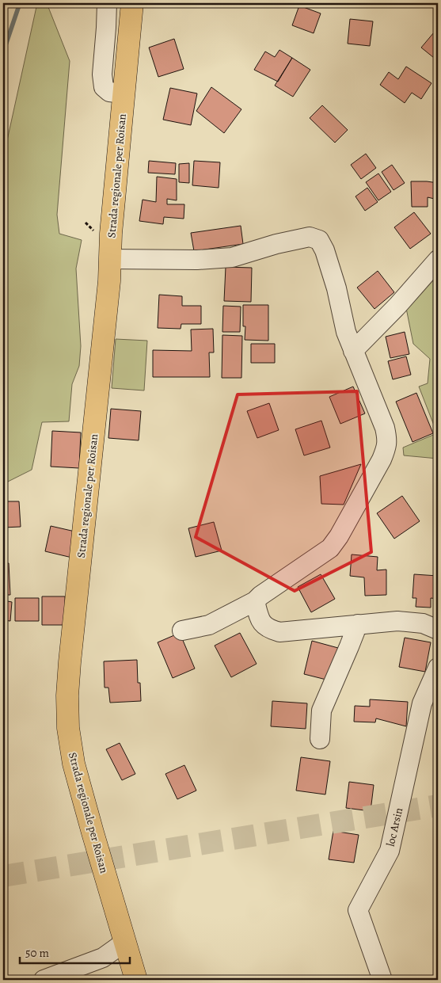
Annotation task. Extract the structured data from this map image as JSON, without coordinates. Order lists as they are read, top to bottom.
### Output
{
  "streets": {
    "main road": ["Strada regionale per Roisan"],
    "street": ["loc Arsin"]
  },
  "scale_bar": "50 m"
}
